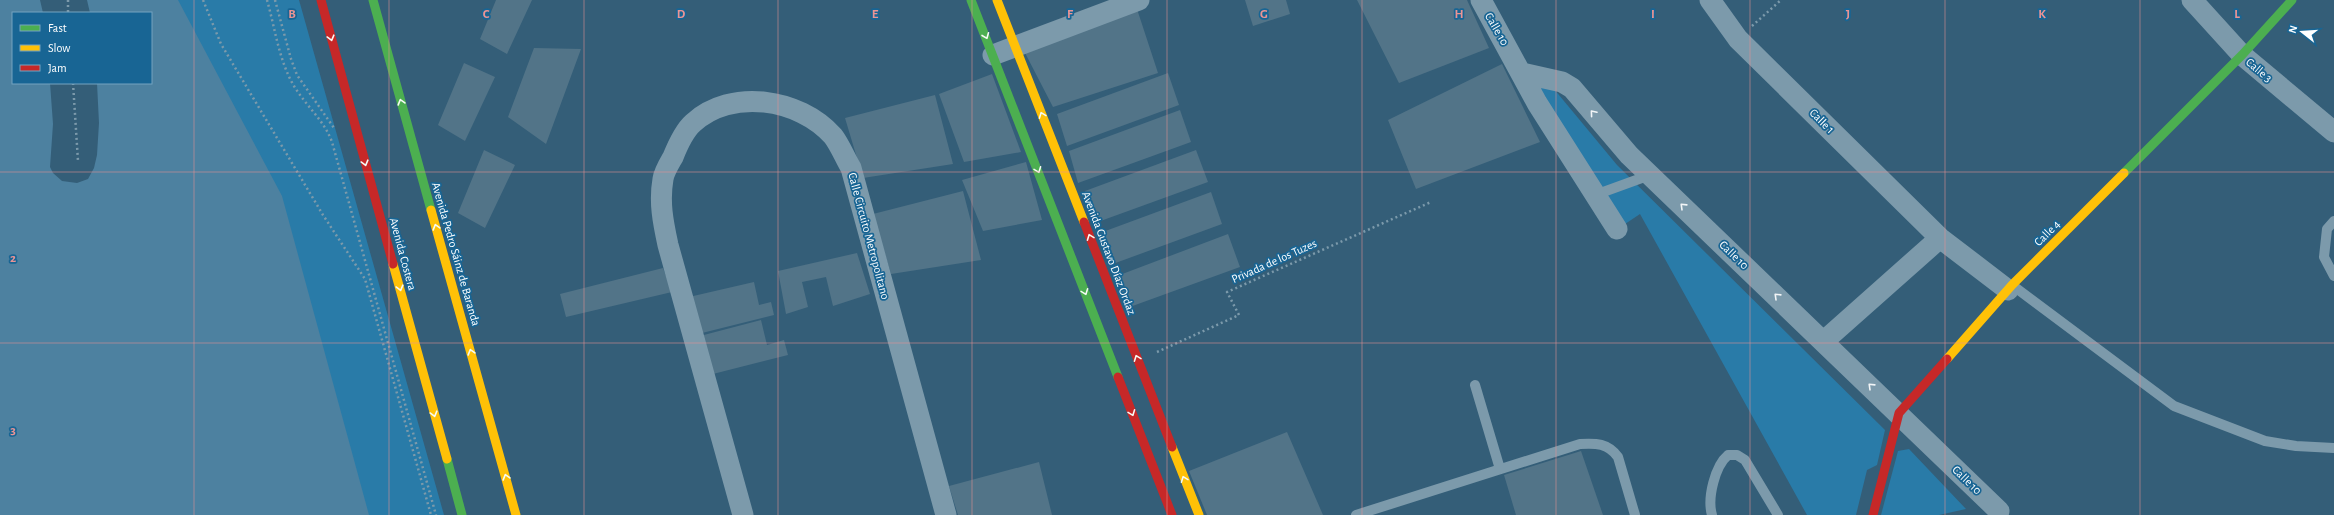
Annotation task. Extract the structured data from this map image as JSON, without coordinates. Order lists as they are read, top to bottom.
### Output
{
  "streets": {
    "street": [
      "Calle 10",
      "Calle 3",
      "Calle 1",
      "Calle 4",
      "Calle Circuito Metropolitano",
      "Avenida Gustavo Díaz Ordaz",
      "Avenida Costera",
      "Avenida Pedro Sáinz de Baranda"
    ],
    "path": ["Privada de los Tuzes"]
  },
  "crossings": [
    ["Calle 10", "Calle 4"],
    ["Calle 3", "Calle 4"],
    ["Calle 1", "Calle 4"],
    ["Avenida Gustavo Díaz Ordaz", "Privada de los Tuzes"]
  ],
  "one_way": ["Avenida Costera", "Avenida Pedro Sáinz de Baranda"],
  "legend": ["Fast", "Slow", "Jam"],
  "north": "left",
  "grid": {
    "columns": [
      "B",
      "C",
      "D",
      "E",
      "F",
      "G",
      "H",
      "I",
      "J",
      "K",
      "L"
    ],
    "rows": ["2", "3"]
  }
}
